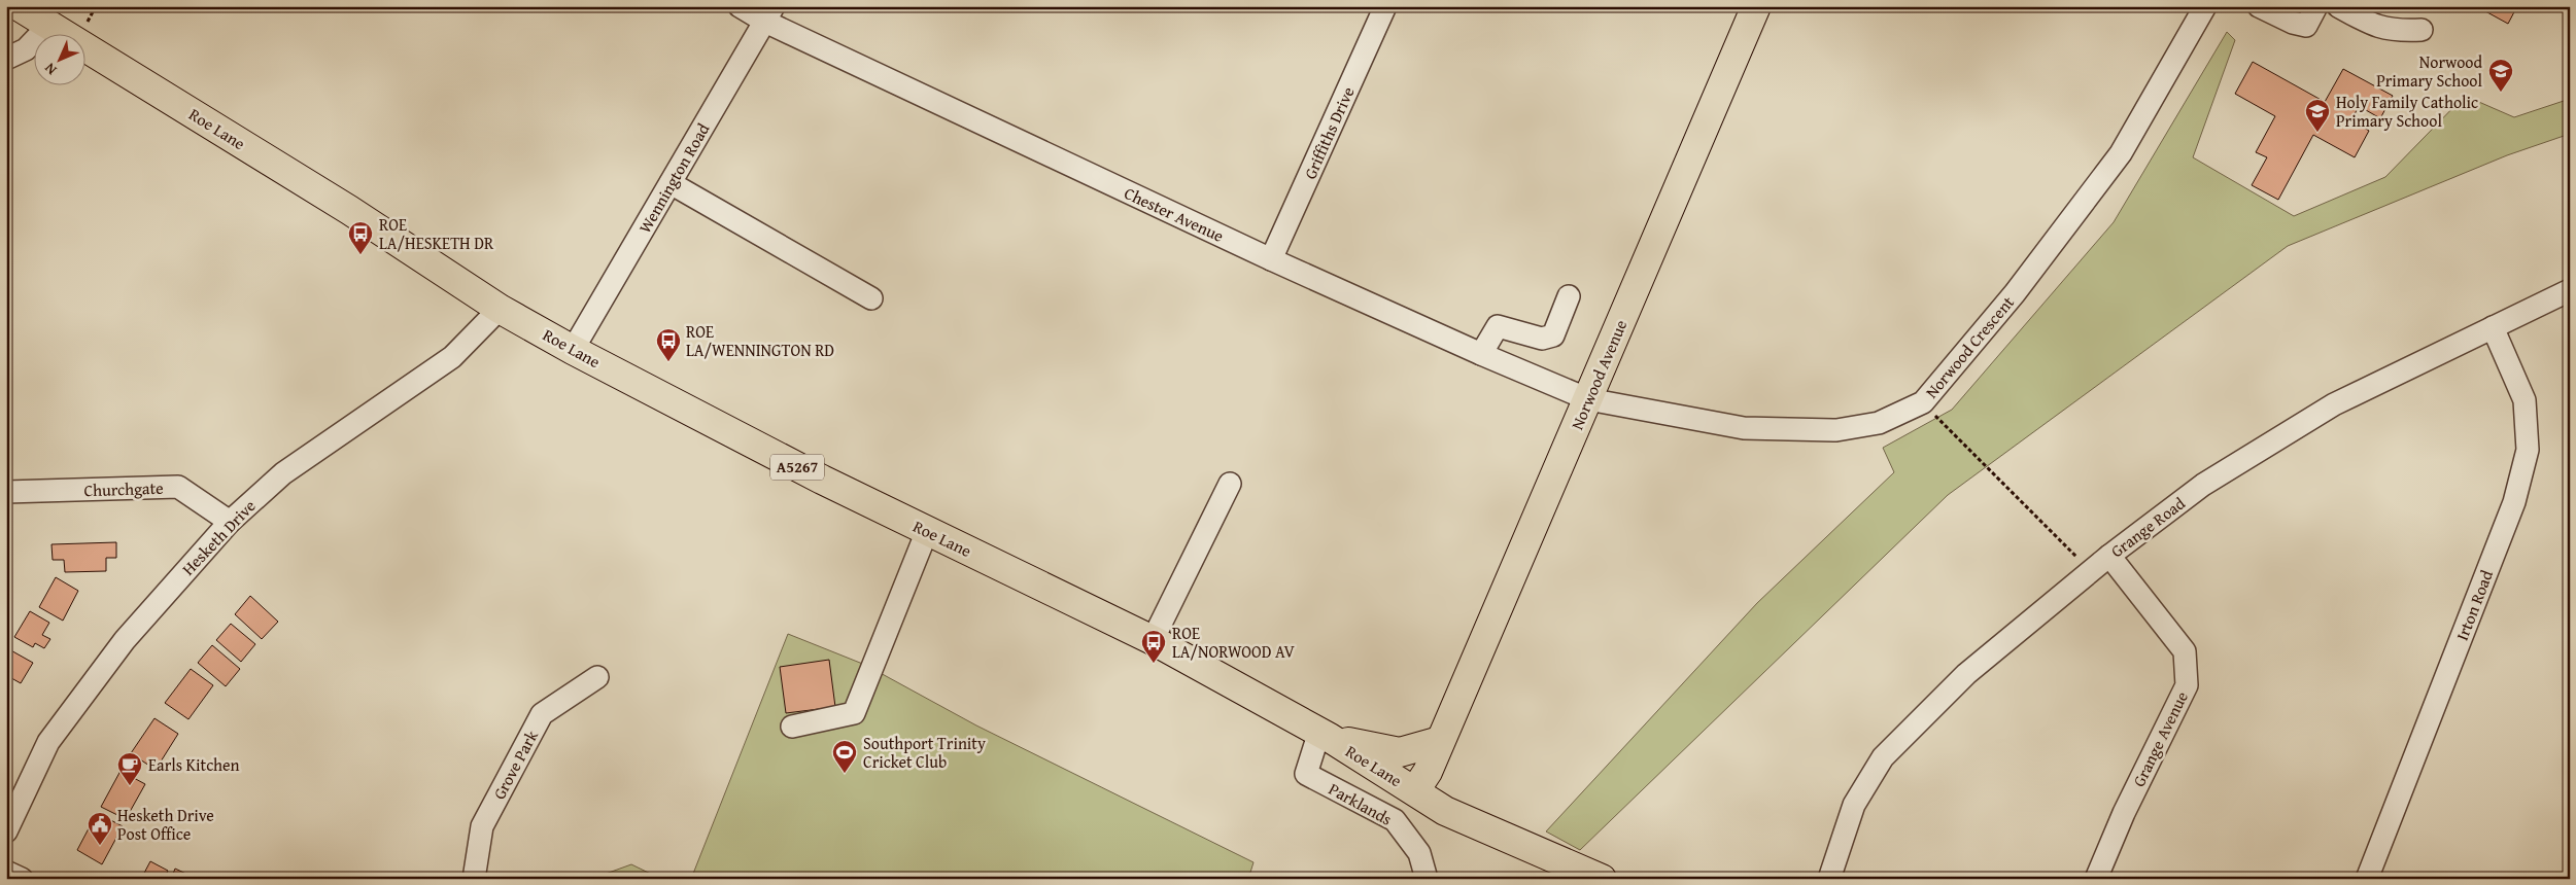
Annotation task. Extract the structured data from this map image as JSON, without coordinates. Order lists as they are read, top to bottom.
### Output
{
  "streets": {
    "main road": ["Roe Lane", "Norwood Avenue", "A5267"],
    "street": [
      "Griffiths Drive",
      "Wennington Road",
      "Chester Avenue",
      "Norwood Crescent",
      "Churchgate",
      "Grange Road",
      "Hesketh Drive",
      "Irton Road",
      "Grange Avenue",
      "Grove Park",
      "Parklands"
    ]
  },
  "crossings": [
    ["Roe Lane", "Wennington Road"],
    ["Roe Lane", "Norwood Avenue"],
    ["Roe Lane", "Hesketh Drive"],
    ["Roe Lane", "Parklands"],
    ["Griffiths Drive", "Chester Avenue"],
    ["Wennington Road", "Chester Avenue"],
    ["Chester Avenue", "Norwood Crescent"],
    ["Chester Avenue", "Norwood Avenue"],
    ["Norwood Crescent", "Norwood Avenue"],
    ["Churchgate", "Hesketh Drive"],
    ["Grange Road", "Irton Road"],
    ["Grange Road", "Grange Avenue"]
  ],
  "places": {
    "school or university": ["Norwood Primary School", "Holy Family Catholic Primary School"],
    "bus stop": ["ROE LA/HESKETH DR", "ROE LA/WENNINGTON RD", "ROE LA/NORWOOD AV"],
    "sports": ["Southport Trinity Cricket Club"],
    "cafe": ["Earls Kitchen"],
    "public building": ["Hesketh Drive Post Office"]
  },
  "north": "bottom left"
}
